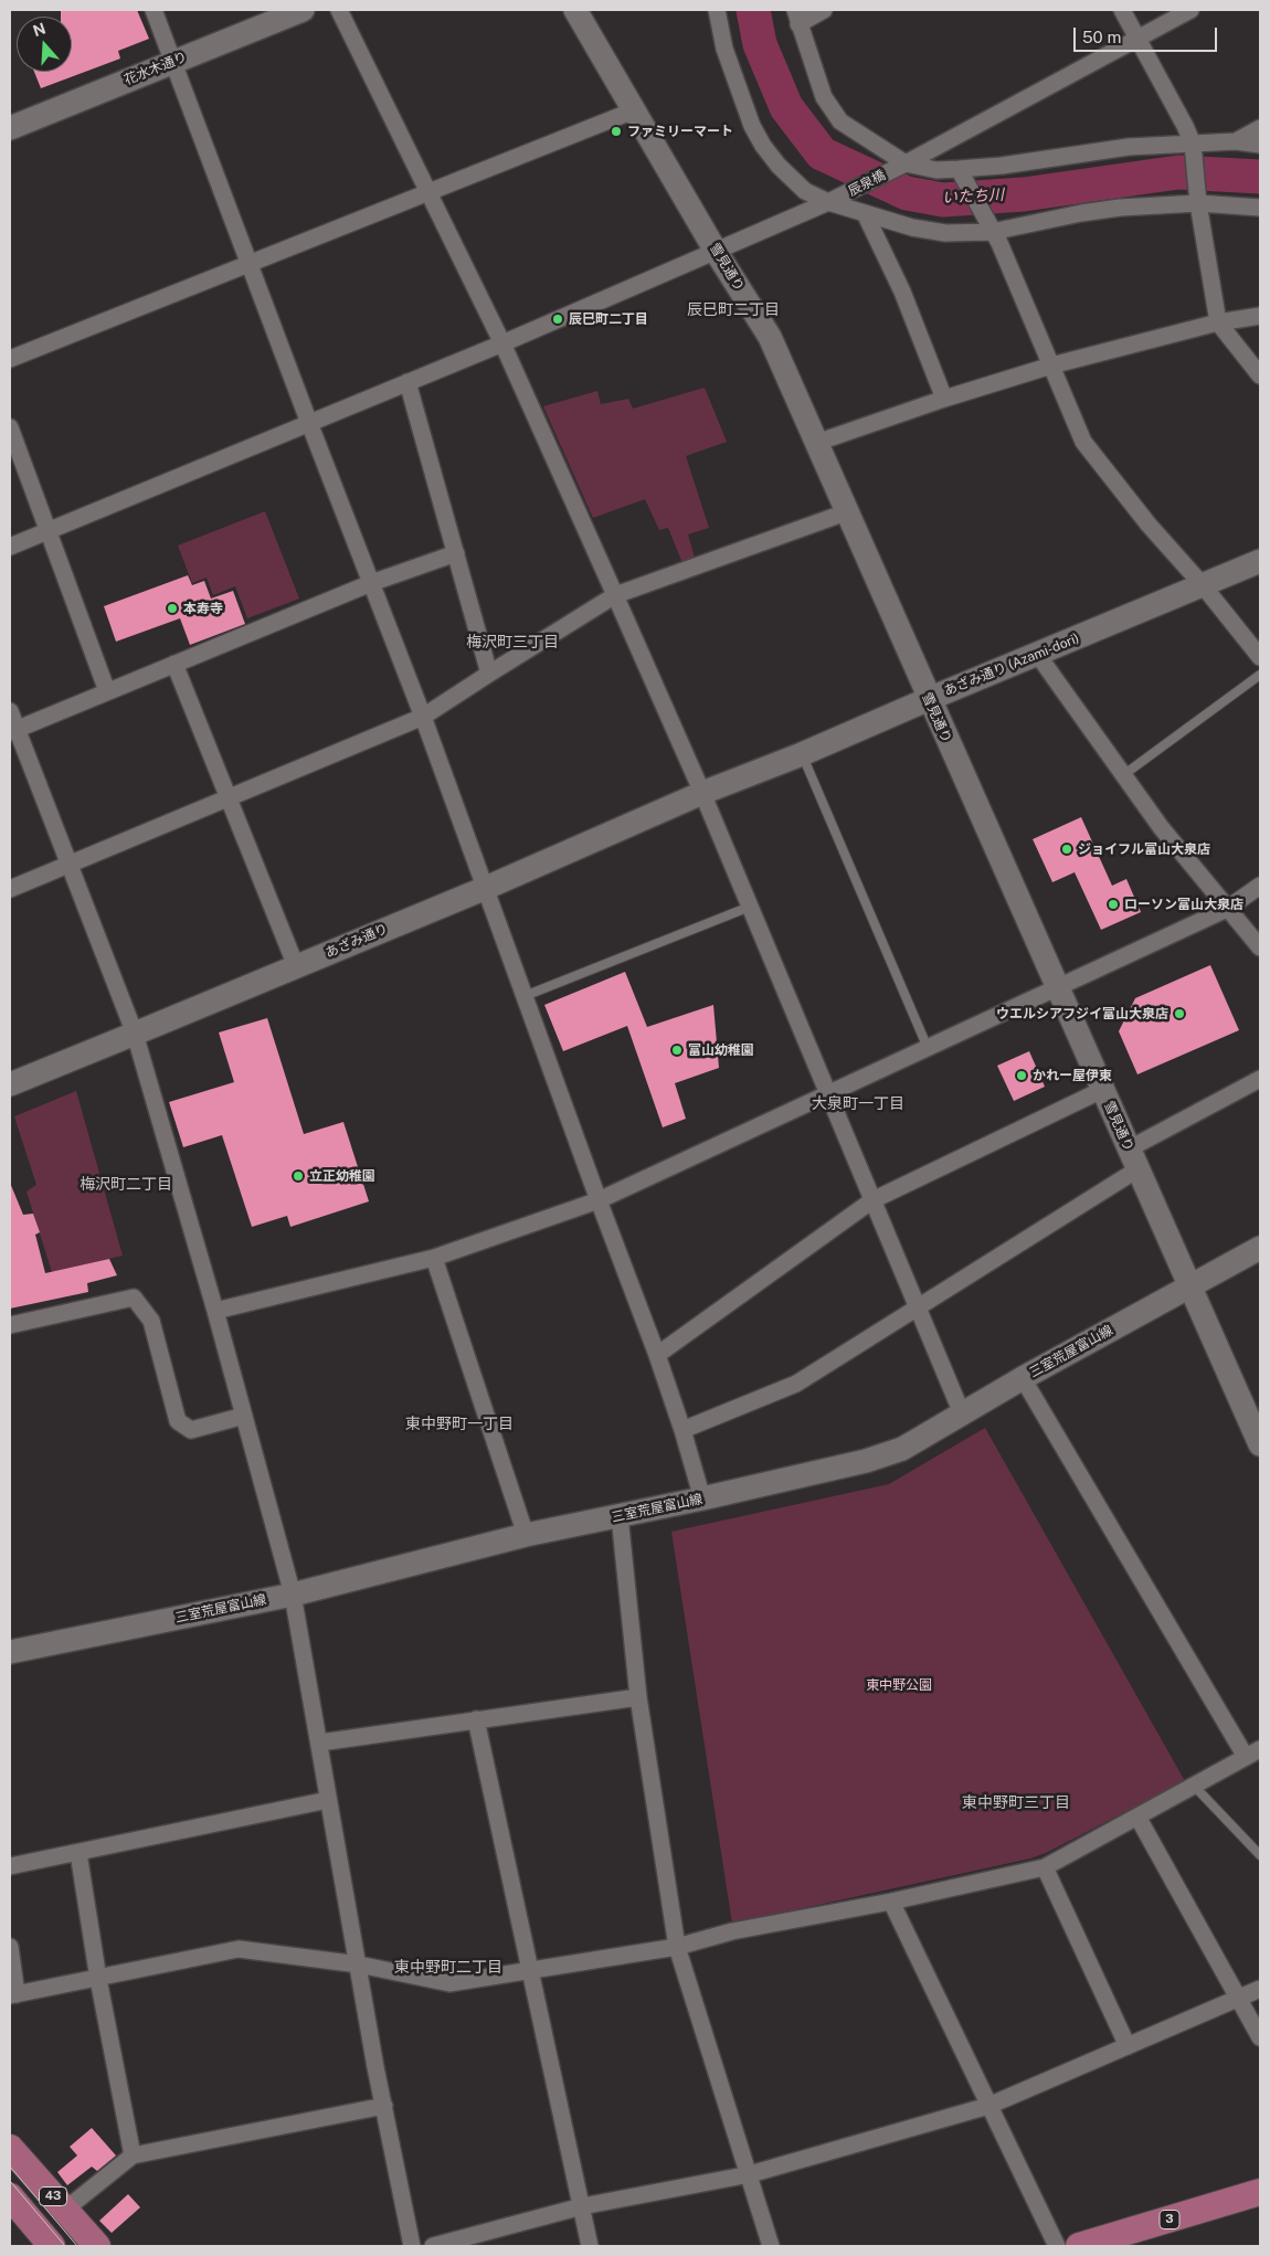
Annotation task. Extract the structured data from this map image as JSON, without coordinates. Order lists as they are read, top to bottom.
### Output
{
  "streets": {
    "main road": ["43", "3"],
    "street": [
      "花水木通り",
      "辰泉橋",
      "雪見通り",
      "あざみ通り (Azami-dori)",
      "あざみ通り",
      "三室荒屋富山線"
    ]
  },
  "crossings": [
    ["辰泉橋", "雪見通り"],
    ["雪見通り", "あざみ通り (Azami-dori)"],
    ["雪見通り", "三室荒屋富山線"],
    ["あざみ通り (Azami-dori)", "あざみ通り"]
  ],
  "districts": [
    "辰巳町二丁目",
    "梅沢町三丁目",
    "大泉町一丁目",
    "梅沢町二丁目",
    "東中野町一丁目",
    "東中野町三丁目",
    "東中野町二丁目"
  ],
  "water": ["いたち川"],
  "parks": ["東中野公園"],
  "places": [
    "ファミリーマート",
    "辰巳町二丁目",
    "本寿寺",
    "ジョイフル富山大泉店",
    "ローソン富山大泉店",
    "ウエルシアフジイ富山大泉店",
    "富山幼稚園",
    "かれー屋伊東",
    "立正幼稚園"
  ],
  "scale_bar": "50 m",
  "north": "top"
}
